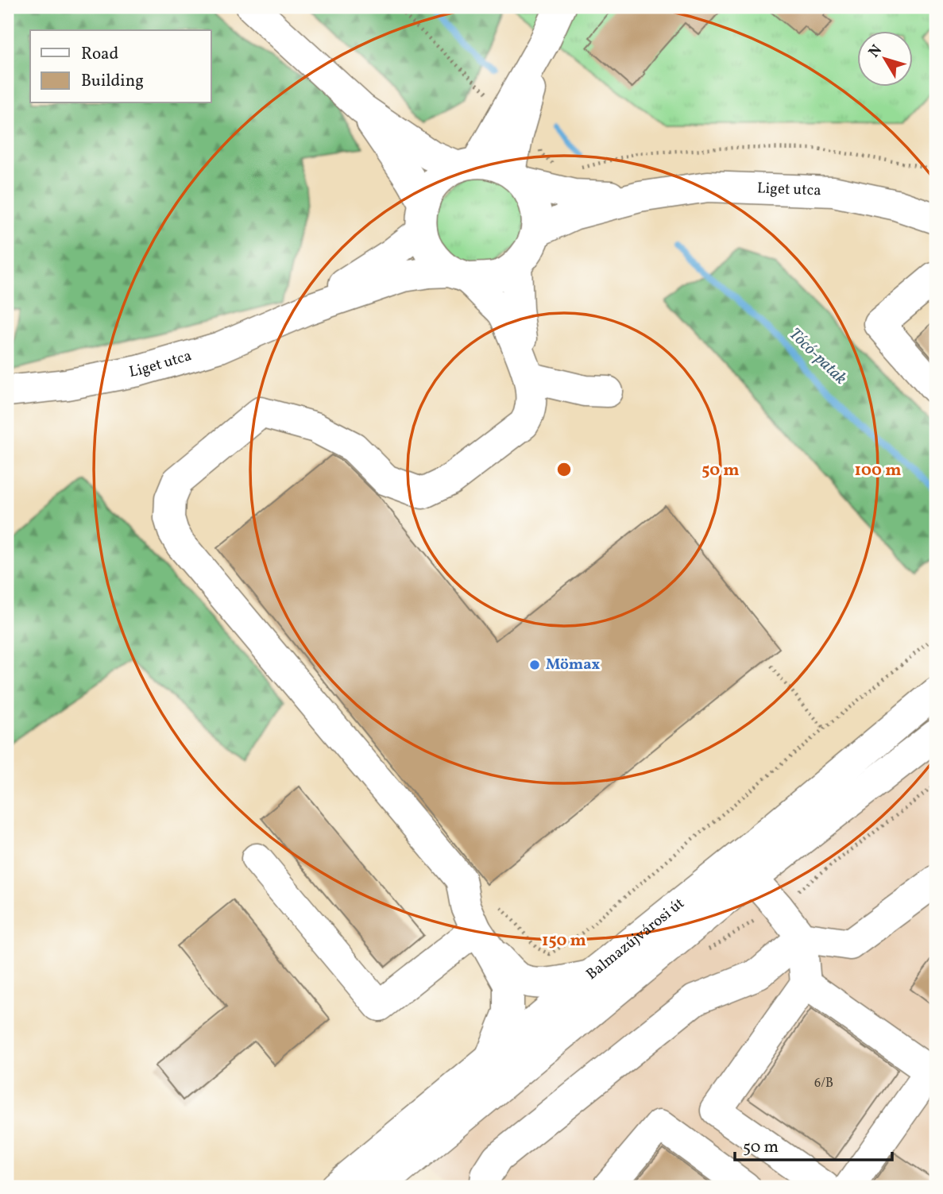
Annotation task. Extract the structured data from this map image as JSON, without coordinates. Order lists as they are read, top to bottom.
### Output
{
  "streets": {
    "street": ["Liget utca", "Balmazújvárosi út"]
  },
  "water": ["Tócó-patak"],
  "places": ["Mömax"],
  "house_numbers": ["6/B"],
  "legend": ["Road", "Building"],
  "scale_bar": "50 m",
  "north": "top left",
  "rings": ["50 m", "100 m", "150 m"]
}
